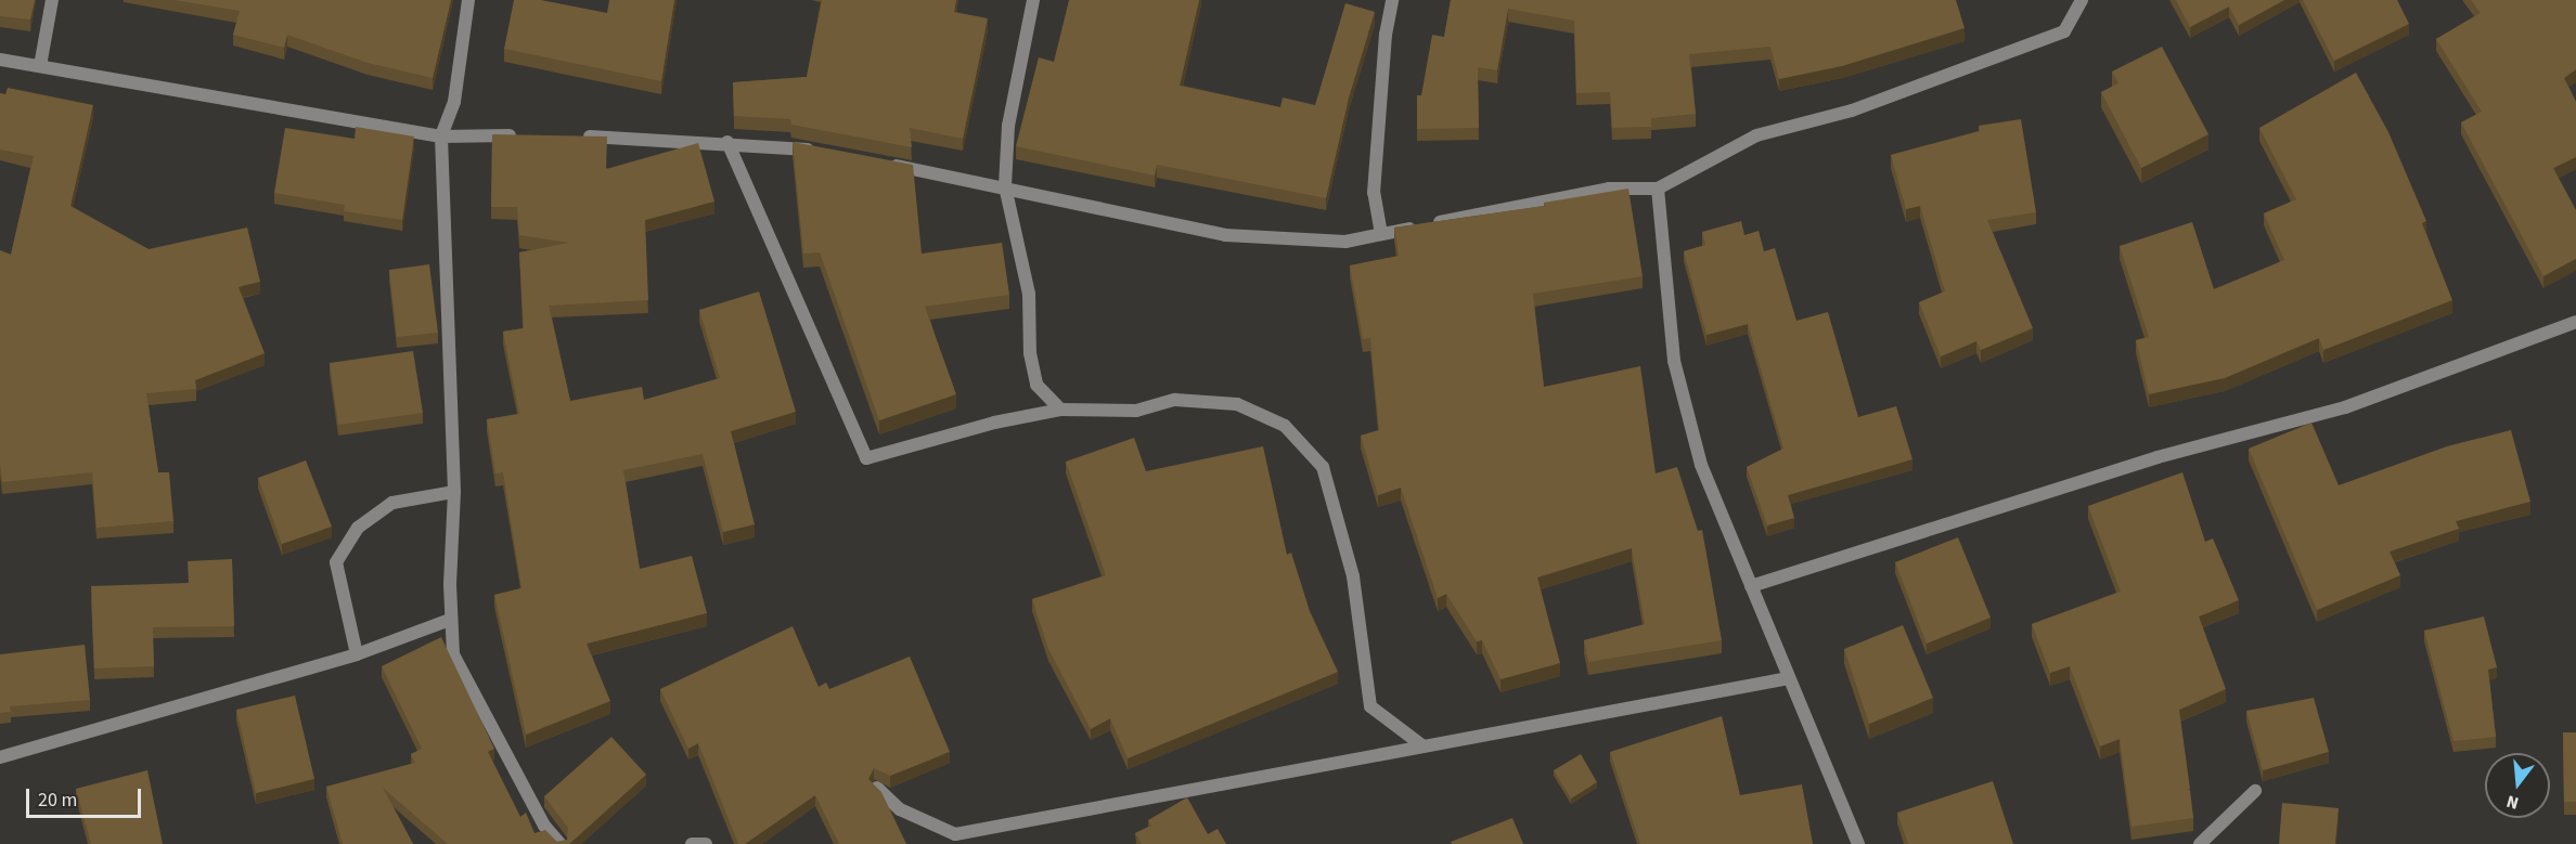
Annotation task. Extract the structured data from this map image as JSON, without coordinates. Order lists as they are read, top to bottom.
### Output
{
  "scale_bar": "20 m",
  "north": "bottom"
}
